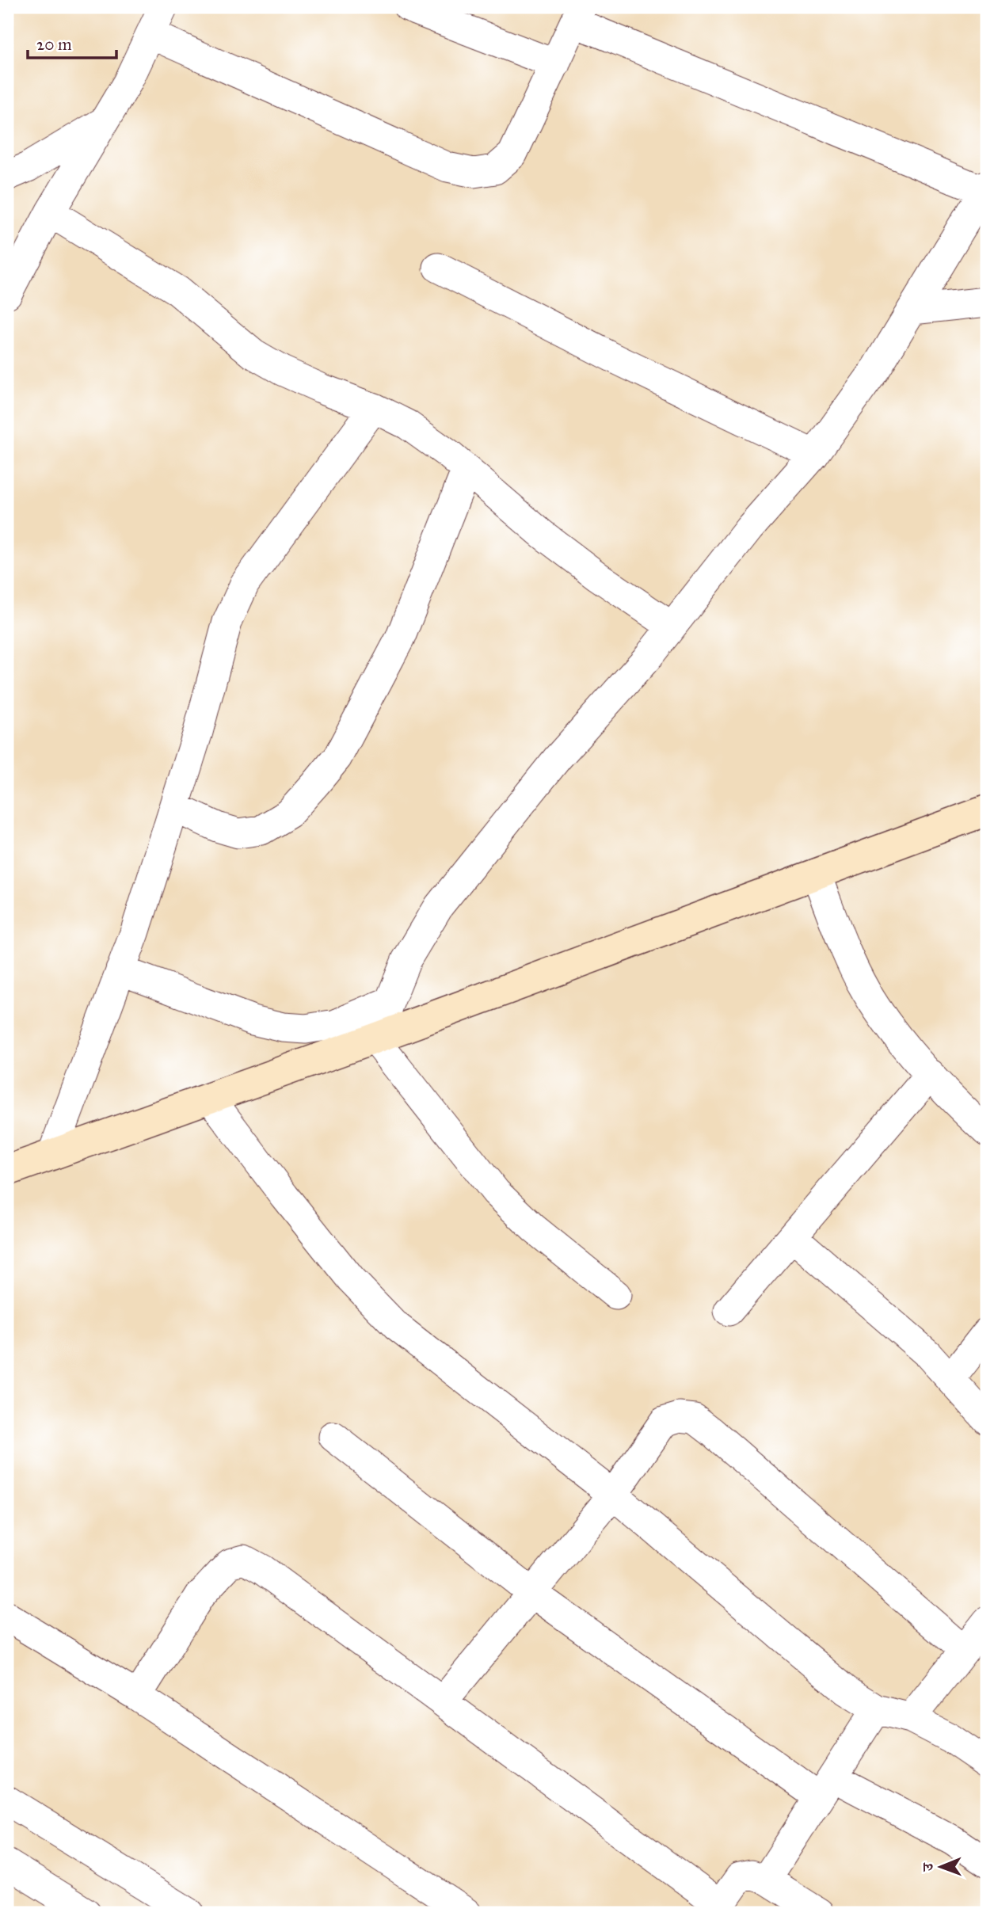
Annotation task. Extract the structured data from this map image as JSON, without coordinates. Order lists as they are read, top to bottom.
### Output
{
  "scale_bar": "20 m",
  "north": "left"
}
